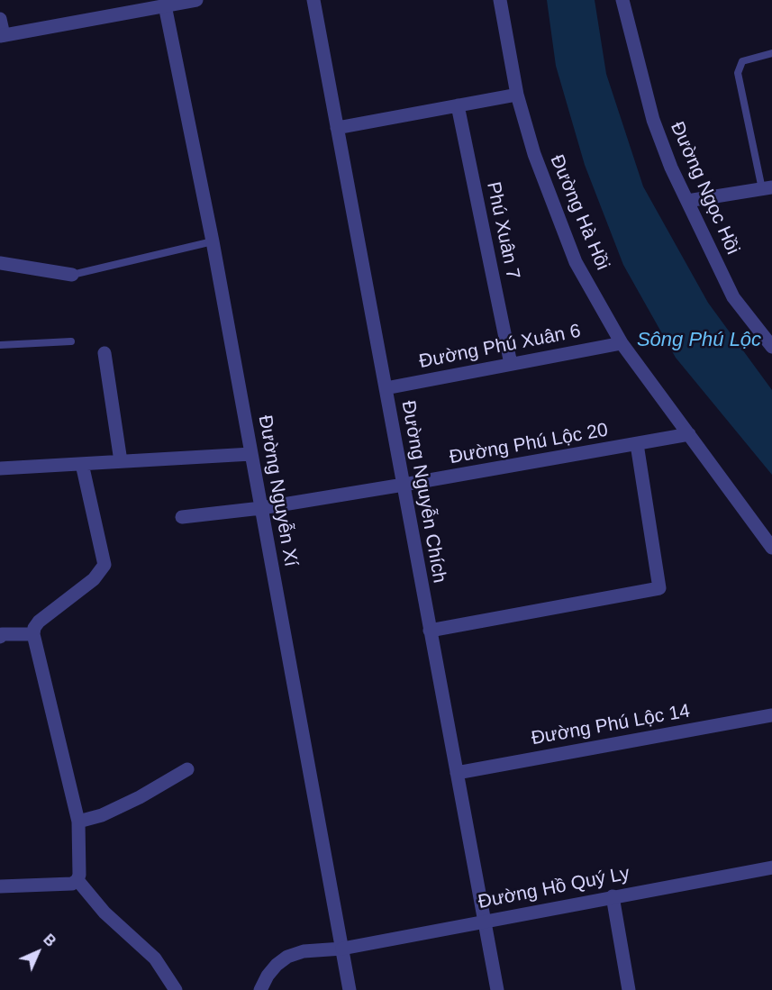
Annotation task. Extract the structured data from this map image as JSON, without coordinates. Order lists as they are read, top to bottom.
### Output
{
  "streets": {
    "street": [
      "Đường Ngọc Hồi",
      "Đường Hà Hồi",
      "Phú Xuân 7",
      "Đường Phú Xuân 6",
      "Đường Phú Lộc 20",
      "Đường Nguyễn Xí",
      "Đường Nguyễn Chích",
      "Đường Phú Lộc 14",
      "Đường Hồ Quý Ly"
    ]
  },
  "crossings": [
    ["Đường Hà Hồi", "Đường Phú Xuân 6"],
    ["Đường Hà Hồi", "Đường Phú Lộc 20"],
    ["Phú Xuân 7", "Đường Phú Xuân 6"],
    ["Đường Phú Xuân 6", "Đường Nguyễn Chích"],
    ["Đường Phú Lộc 20", "Đường Nguyễn Xí"],
    ["Đường Phú Lộc 20", "Đường Nguyễn Chích"],
    ["Đường Nguyễn Xí", "Đường Hồ Quý Ly"],
    ["Đường Nguyễn Chích", "Đường Phú Lộc 14"],
    ["Đường Nguyễn Chích", "Đường Hồ Quý Ly"]
  ],
  "water": ["Sông Phú Lộc"],
  "north": "top right"
}
